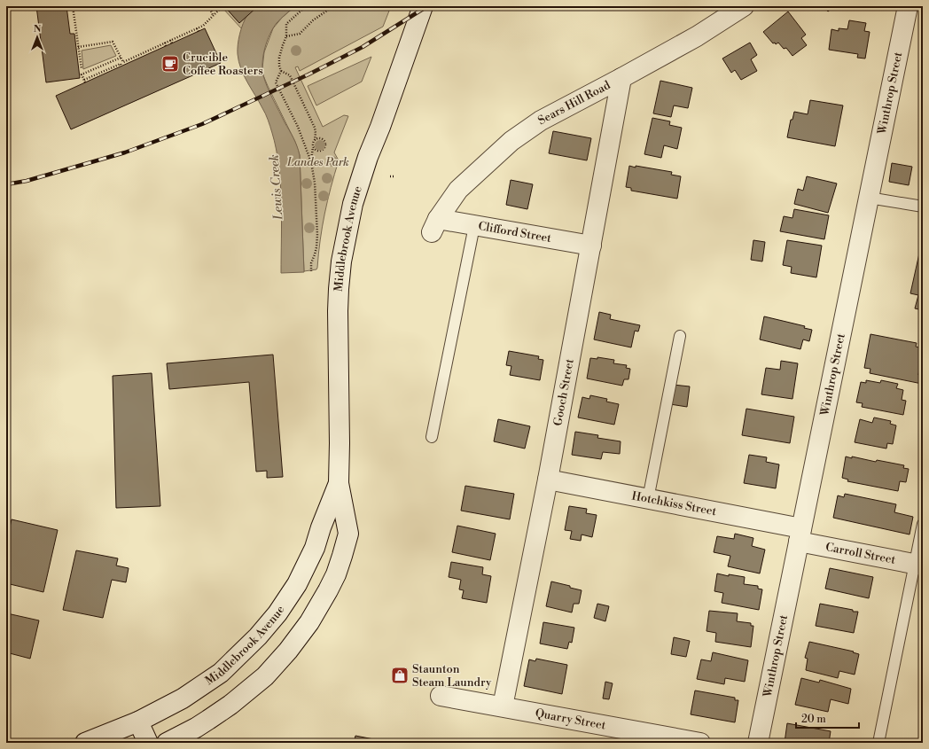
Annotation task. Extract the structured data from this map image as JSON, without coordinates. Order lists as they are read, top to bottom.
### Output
{
  "streets": {
    "street": [
      "Winthrop Street",
      "Sears Hill Road",
      "Clifford Street",
      "Middlebrook Avenue",
      "Gooch Street",
      "Hotchkiss Street",
      "Carroll Street",
      "Quarry Street"
    ]
  },
  "crossings": [
    ["Winthrop Street", "Hotchkiss Street"],
    ["Winthrop Street", "Carroll Street"],
    ["Sears Hill Road", "Clifford Street"],
    ["Sears Hill Road", "Gooch Street"],
    ["Clifford Street", "Gooch Street"],
    ["Gooch Street", "Hotchkiss Street"],
    ["Gooch Street", "Quarry Street"],
    ["Hotchkiss Street", "Carroll Street"]
  ],
  "water": ["Lewis Creek"],
  "parks": ["Landes Park"],
  "places": {
    "cafe": ["Crucible Coffee Roasters"],
    "shop": ["Staunton Steam Laundry"]
  },
  "scale_bar": "20 m",
  "north": "top"
}
